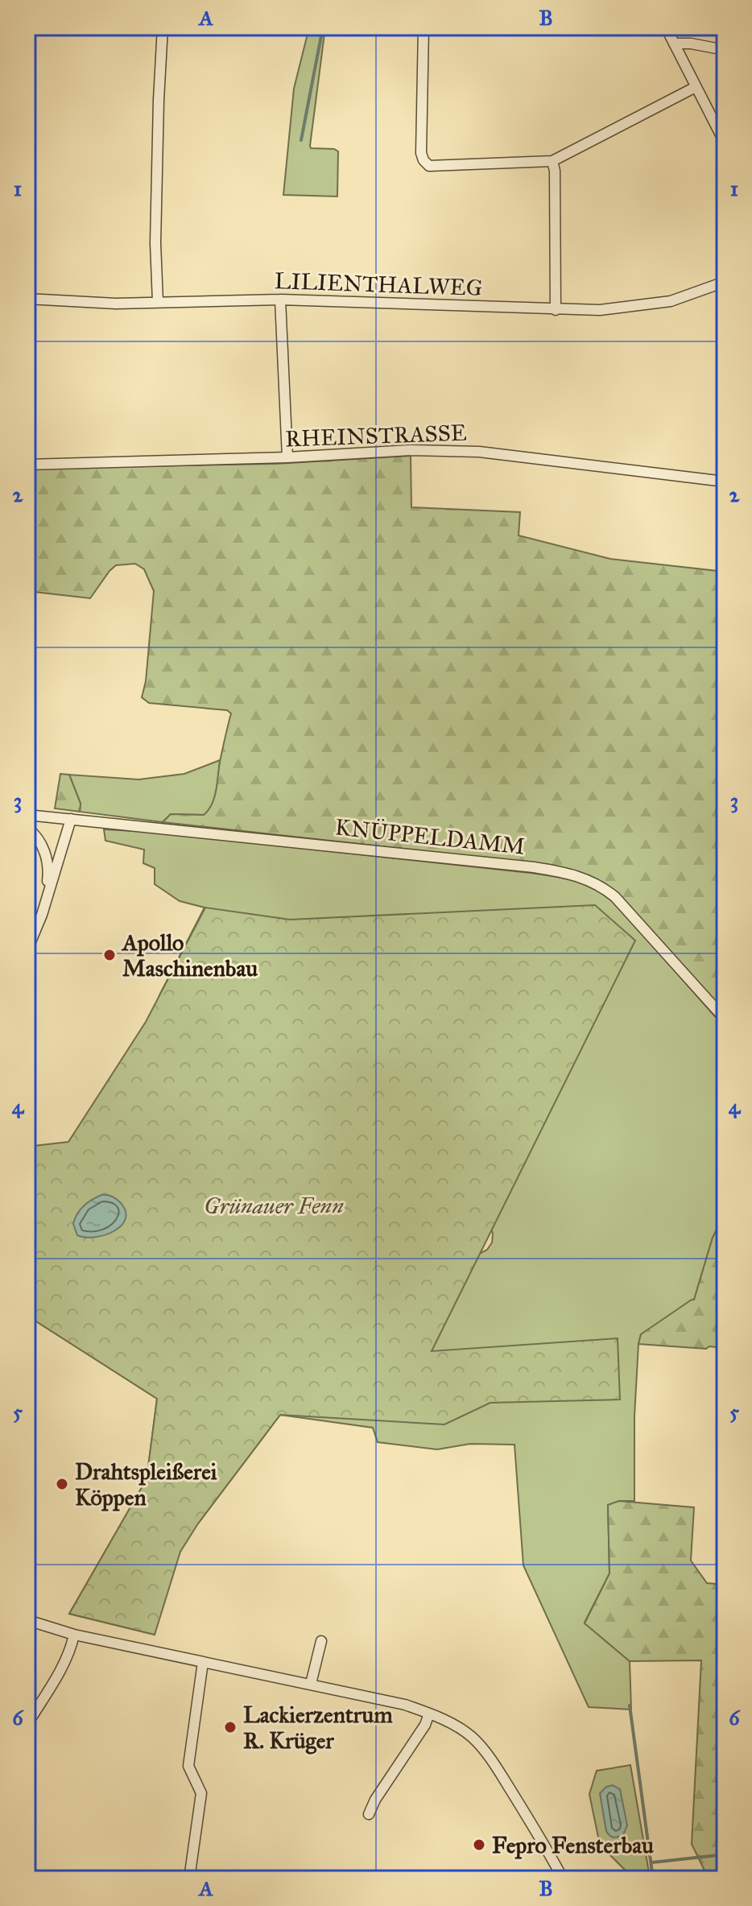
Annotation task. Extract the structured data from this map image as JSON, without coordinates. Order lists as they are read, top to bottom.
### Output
{
  "streets": {
    "street": ["LILIENTHALWEG", "RHEINSTRASSE", "KNÜPPELDAMM"]
  },
  "parks": ["Grünauer Fenn"],
  "places": [
    "Apollo Maschinenbau",
    "Drahtspleißerei Köppen",
    "Lackierzentrum R. Krüger",
    "Fepro Fensterbau"
  ],
  "grid": {
    "columns": ["A", "B"],
    "rows": [
      "1",
      "2",
      "3",
      "4",
      "5",
      "6"
    ]
  }
}
